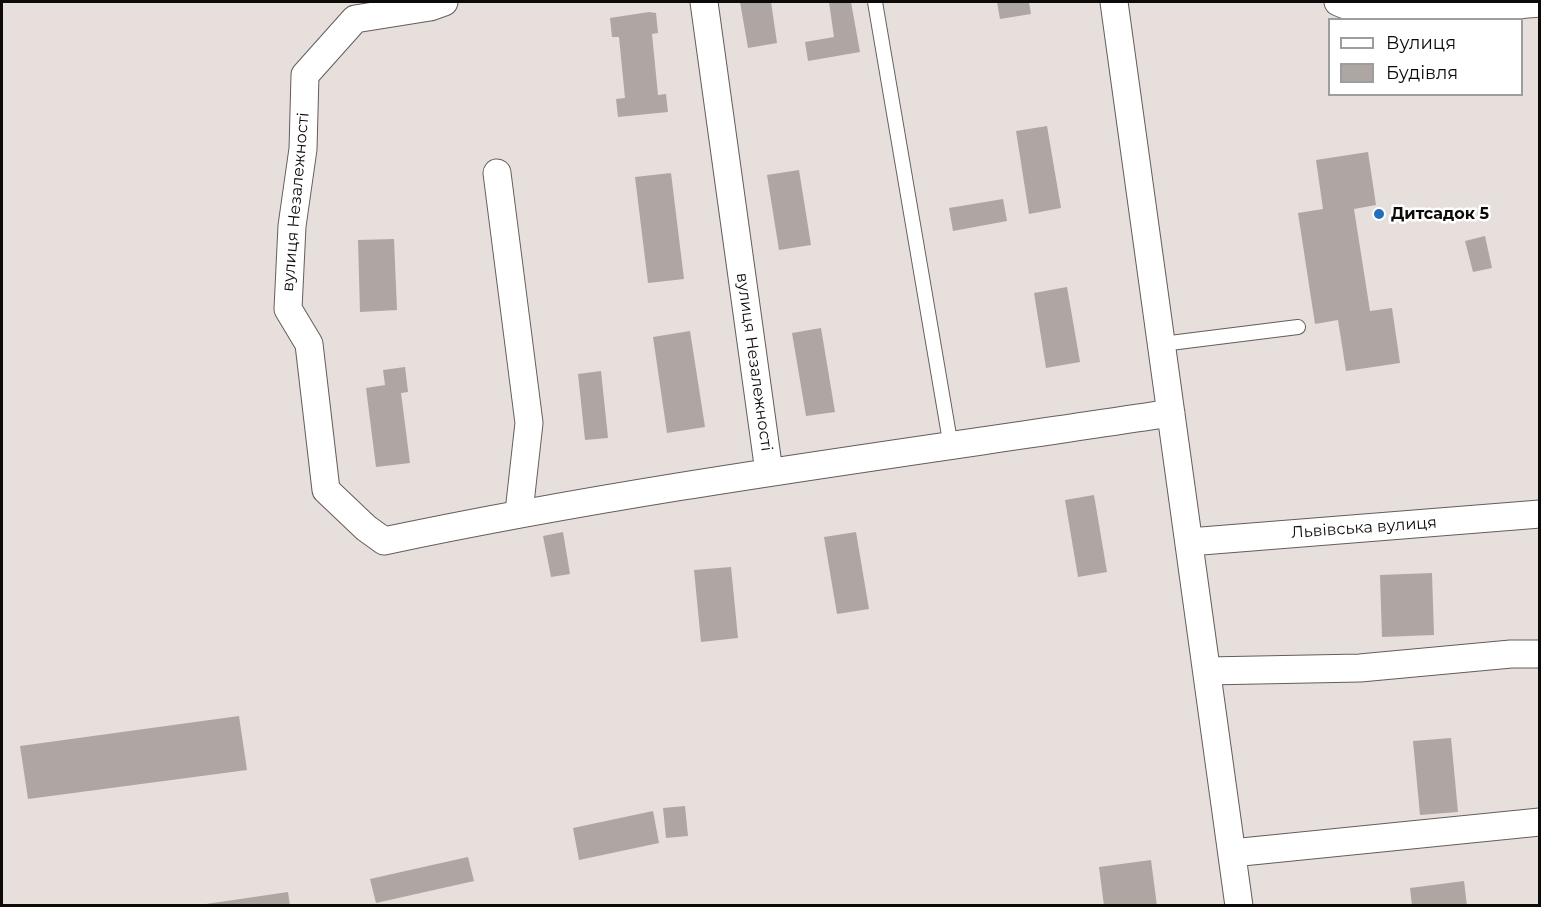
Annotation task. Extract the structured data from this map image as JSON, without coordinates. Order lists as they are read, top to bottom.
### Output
{
  "streets": {
    "street": ["вулиця Незалежності", "Львівська вулиця"]
  },
  "places": ["Дитсадок 5"],
  "legend": ["Вулиця", "Будівля"]
}
